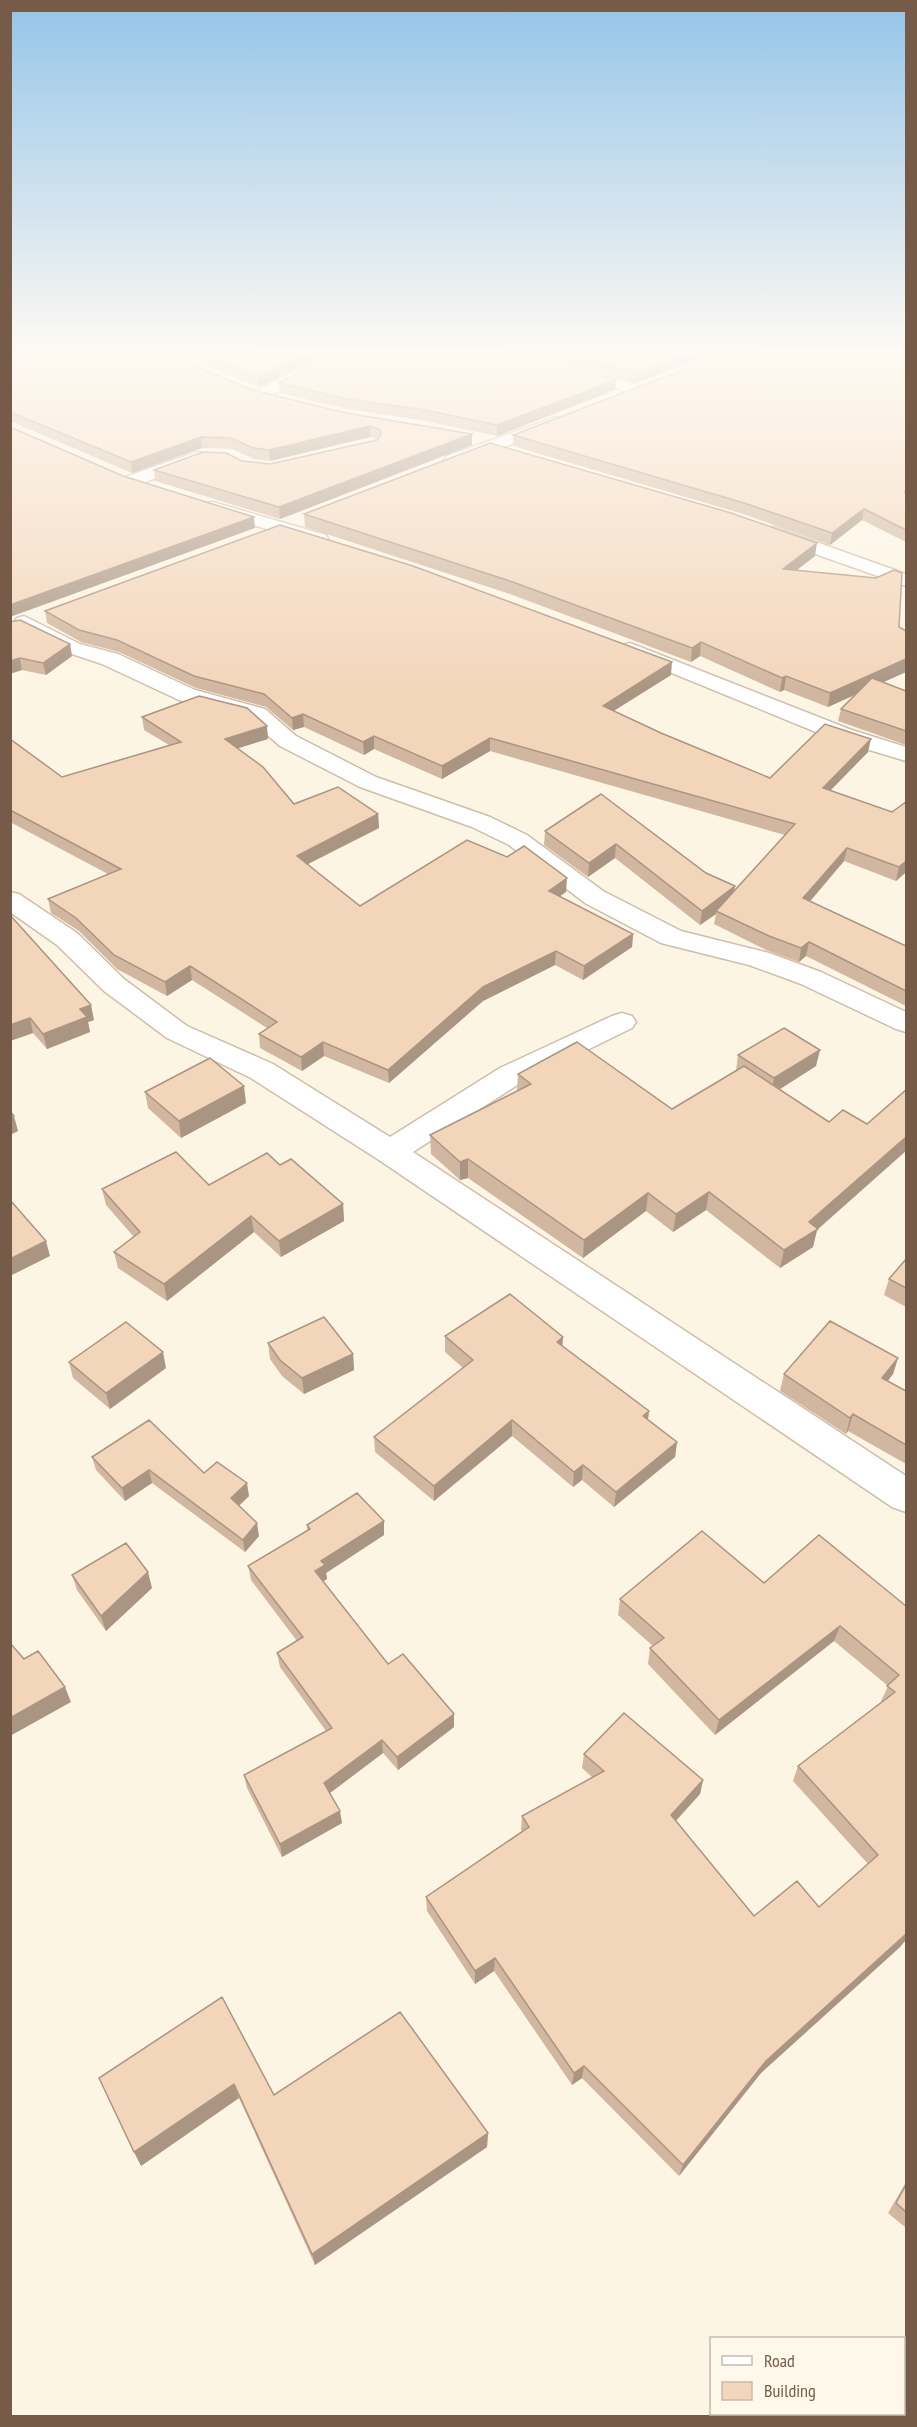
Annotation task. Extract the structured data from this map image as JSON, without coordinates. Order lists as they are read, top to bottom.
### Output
{
  "legend": ["Road", "Building"]
}
